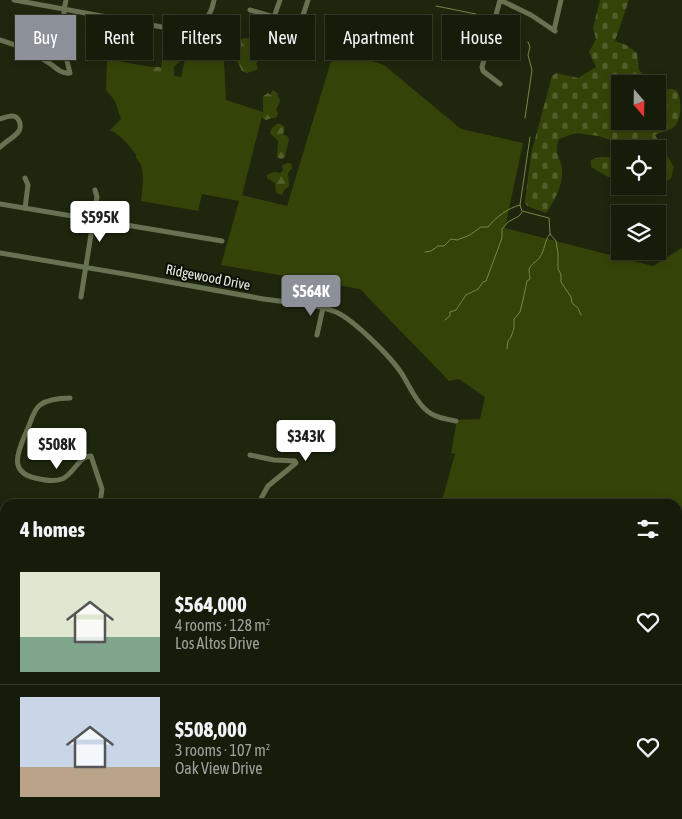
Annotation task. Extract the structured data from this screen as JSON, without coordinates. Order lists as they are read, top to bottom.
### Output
{
  "streets": {
    "street": ["Ridgewood Drive"]
  },
  "north": "bottom",
  "page": {
    "chip": [
      "Buy",
      "Rent",
      "Filters",
      "New",
      "Apartment",
      "House"
    ],
    "price": [
      "$595K",
      "$564K",
      "$343K",
      "$508K"
    ],
    "heading": "4 homes",
    "list": [
      {
        "name": "$564,000",
        "note": "4 rooms · 128 m² · Los Altos Drive"
      },
      {
        "name": "$508,000",
        "note": "3 rooms · 107 m² · Oak View Drive"
      }
    ]
  }
}
